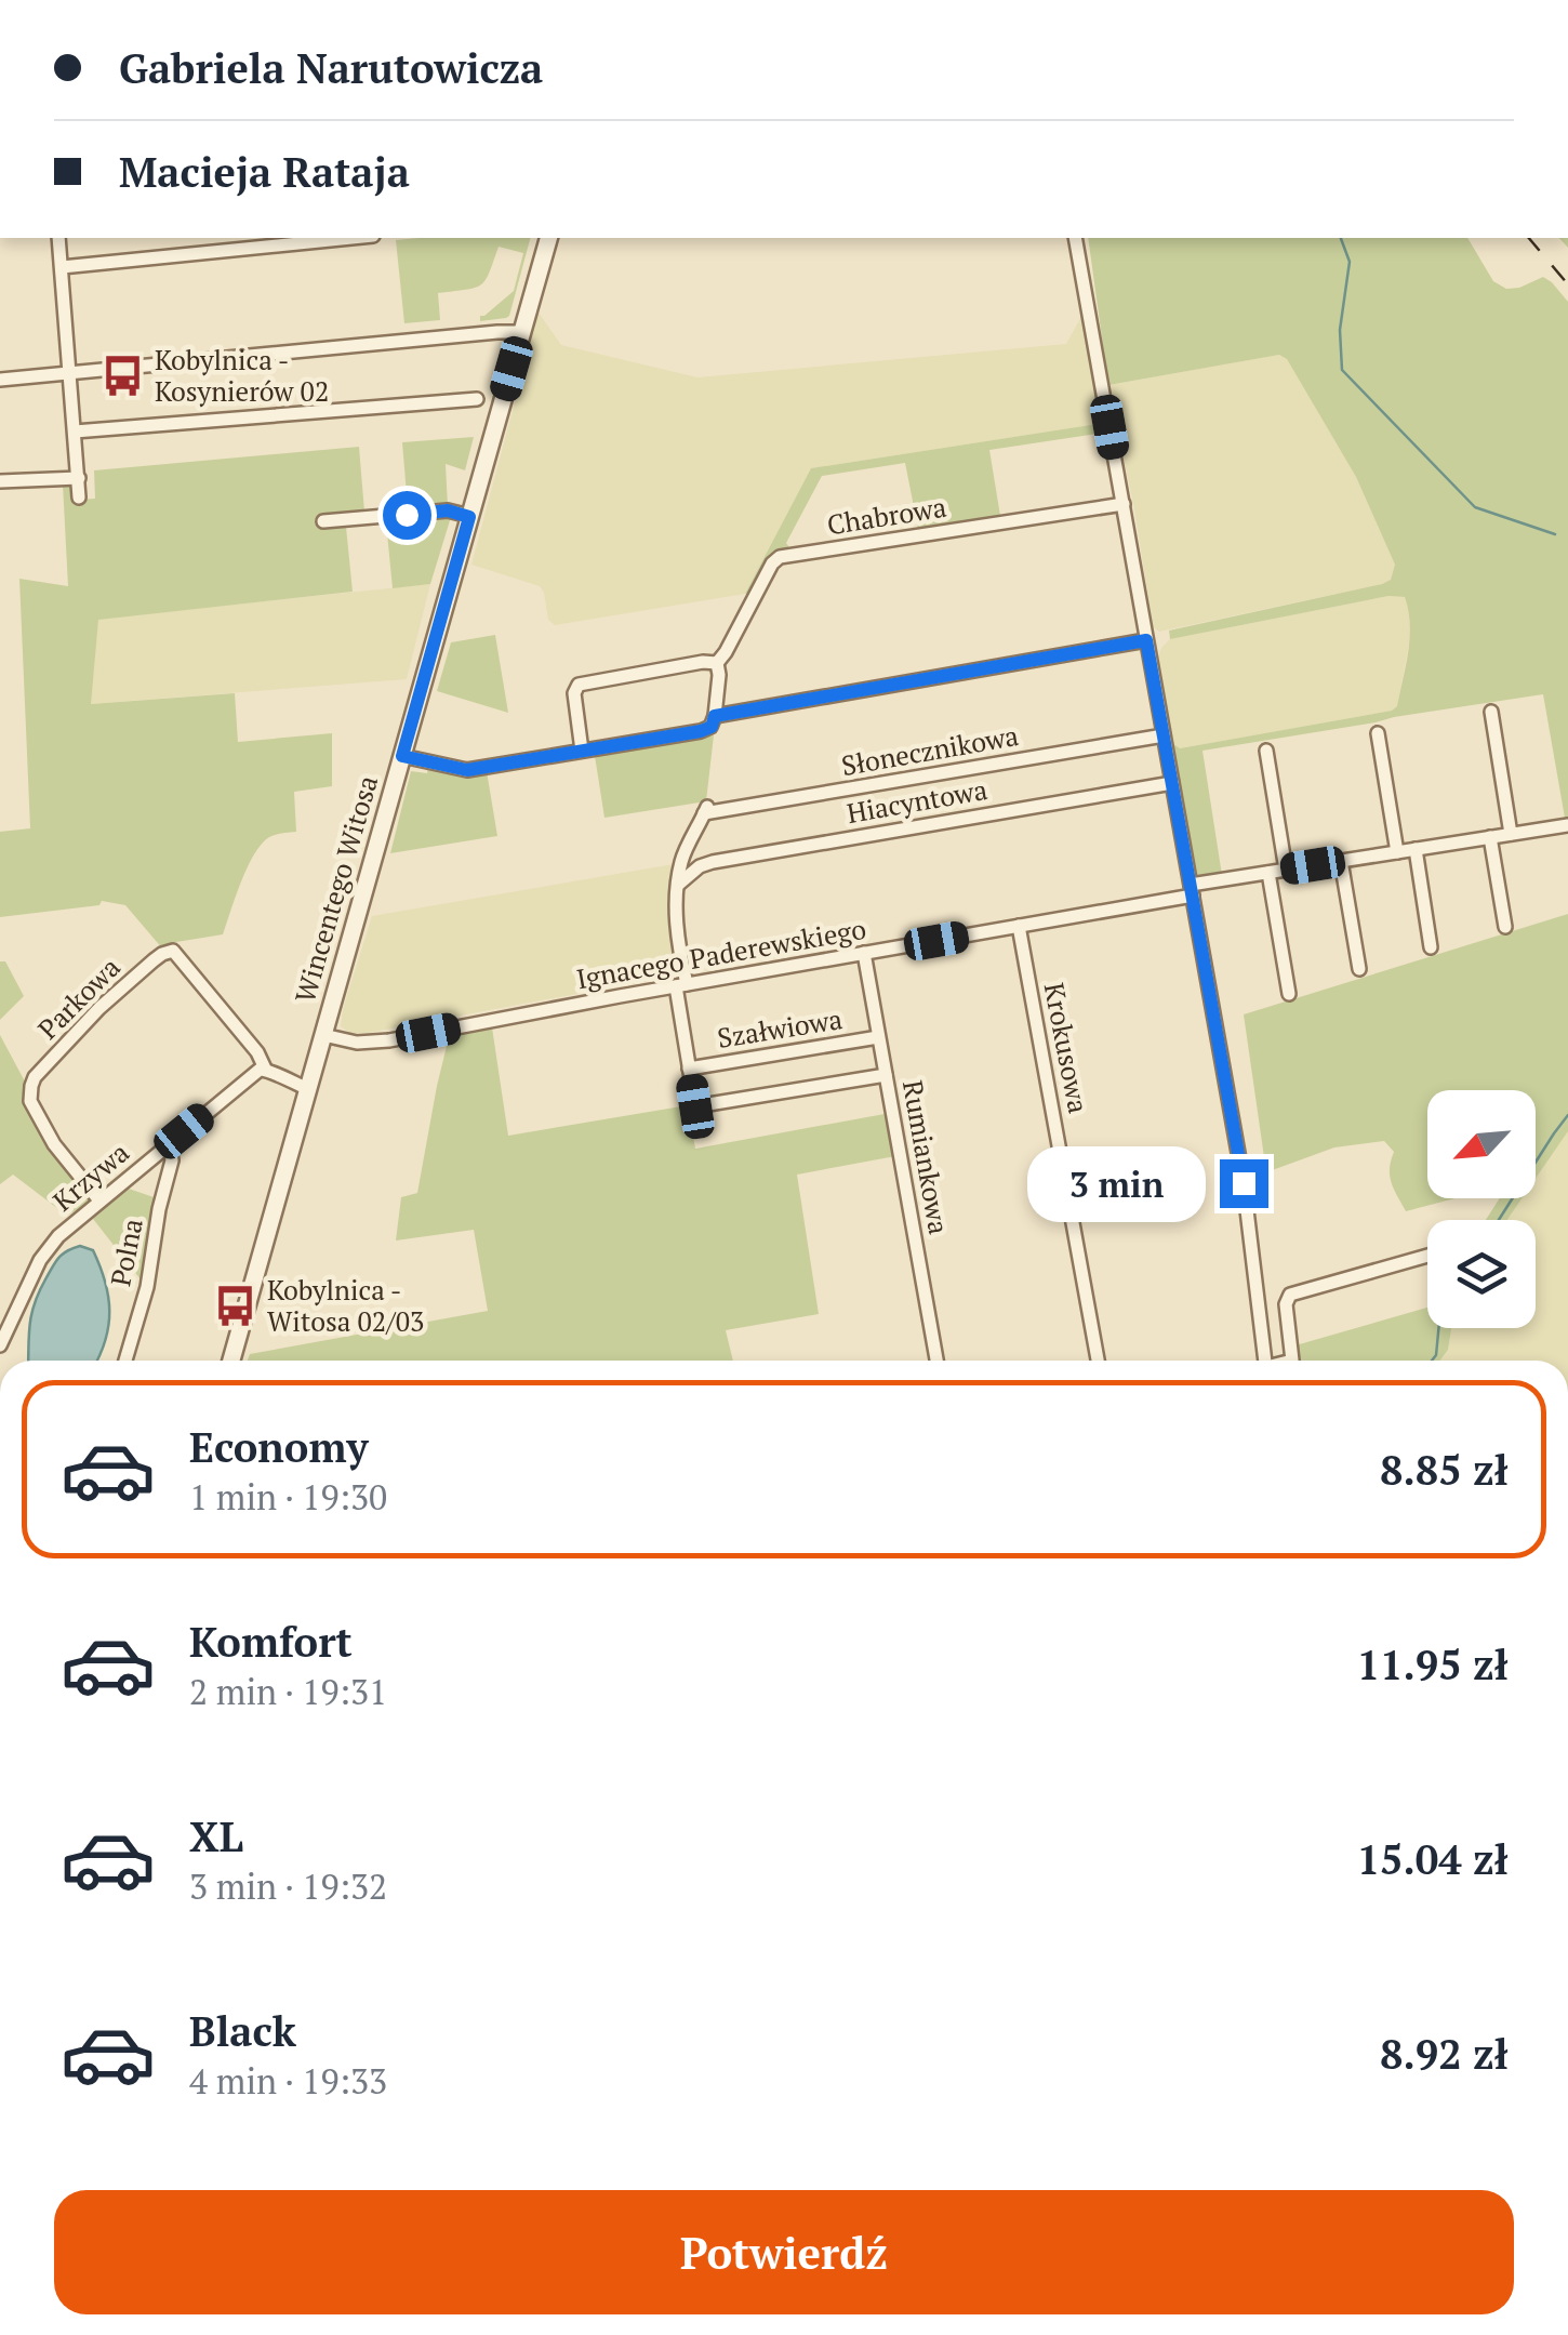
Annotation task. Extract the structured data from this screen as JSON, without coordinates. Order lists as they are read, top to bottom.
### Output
{
  "streets": {
    "street": [
      "Chabrowa",
      "Słonecznikowa",
      "Hiacyntowa",
      "Wincentego Witosa",
      "Ignacego Paderewskiego",
      "Parkowa",
      "Szałwiowa",
      "Krokusowa",
      "Rumiankowa",
      "Krzywa",
      "Polna"
    ]
  },
  "crossings": [
    ["Słonecznikowa", "Hiacyntowa"],
    ["Wincentego Witosa", "Ignacego Paderewskiego"],
    ["Ignacego Paderewskiego", "Krokusowa"],
    ["Ignacego Paderewskiego", "Rumiankowa"],
    ["Parkowa", "Krzywa"],
    ["Szałwiowa", "Rumiankowa"],
    ["Krzywa", "Polna"]
  ],
  "places": {
    "bus stop": ["Kobylnica - Kosynierów 02", "Kobylnica - Witosa 02/03"]
  },
  "north": "bottom left",
  "page": {
    "banner": ["Gabriela Narutowicza", "Macieja Rataja"],
    "bubble": "3 min",
    "list": [
      {
        "name": "Economy",
        "note": "1 min · 19:30",
        "value": "8.85 zł"
      },
      {
        "name": "Komfort",
        "note": "2 min · 19:31",
        "value": "11.95 zł"
      },
      {
        "name": "XL",
        "note": "3 min · 19:32",
        "value": "15.04 zł"
      },
      {
        "name": "Black",
        "note": "4 min · 19:33",
        "value": "8.92 zł"
      }
    ],
    "buttons": "Potwierdź"
  }
}
